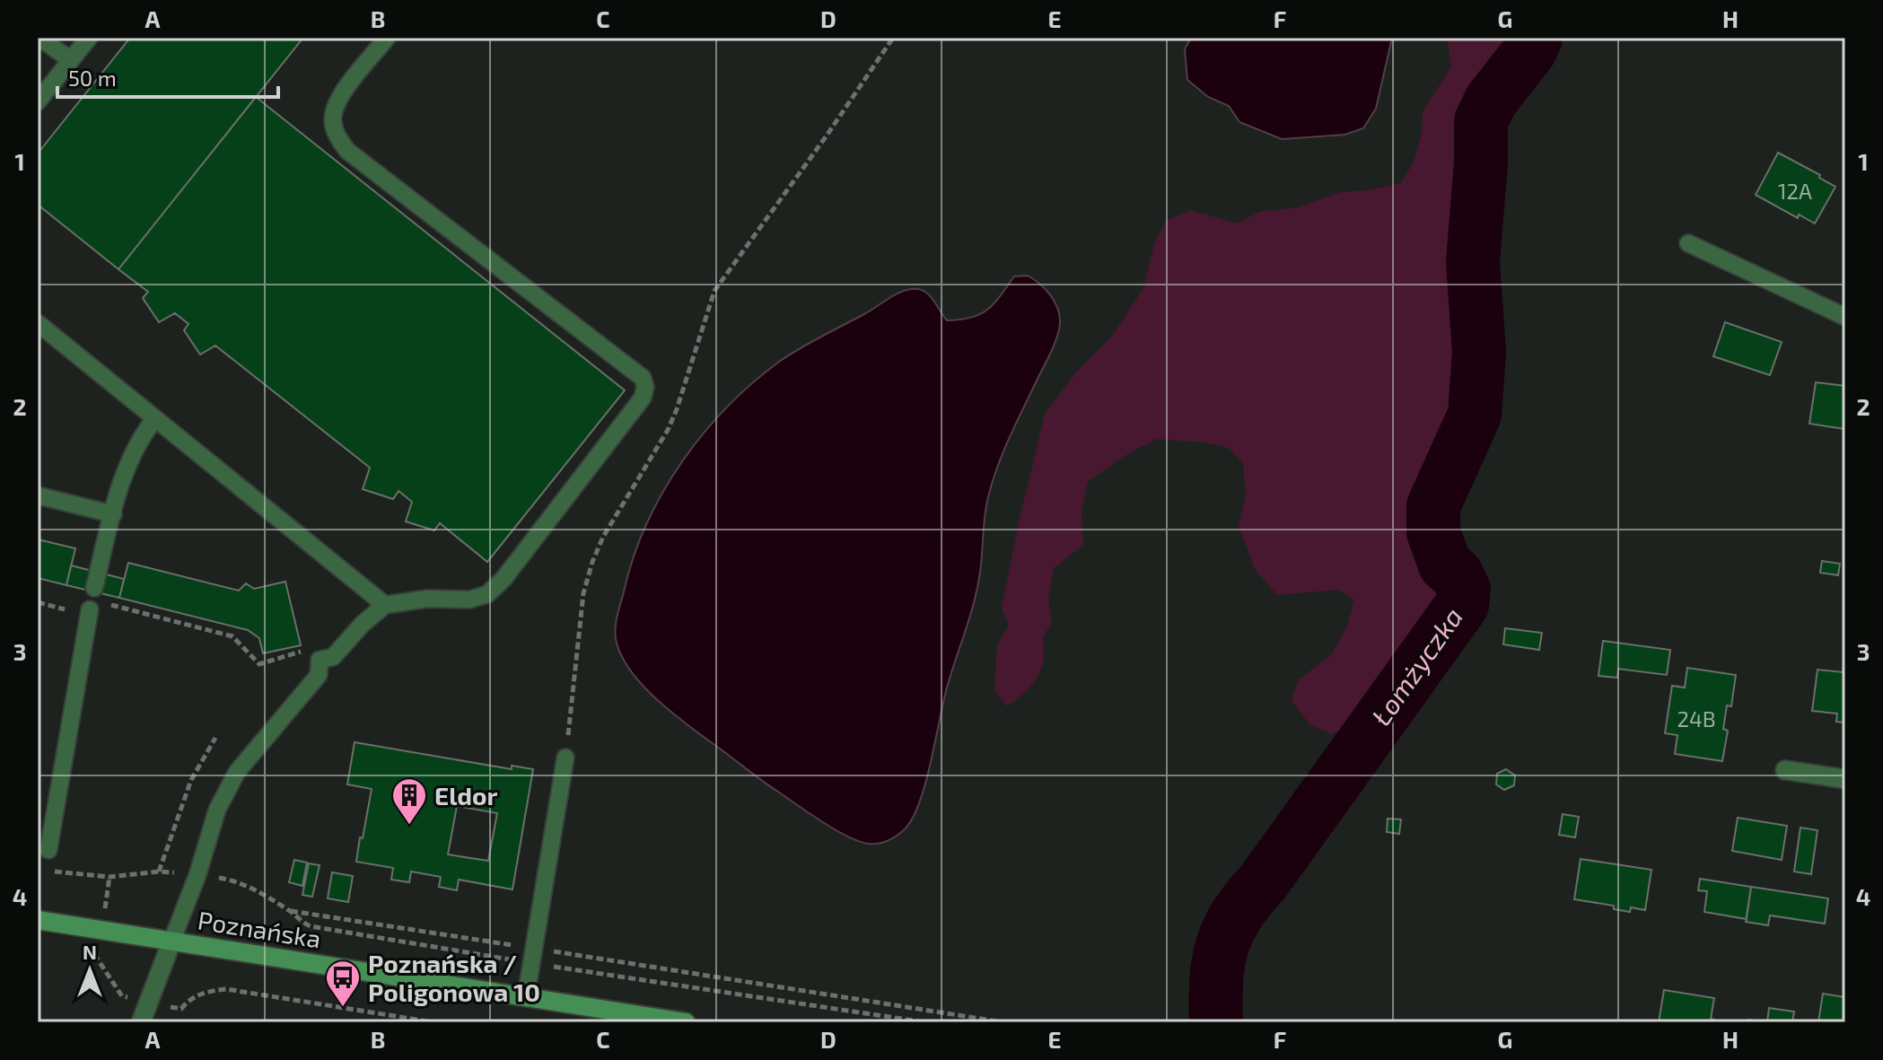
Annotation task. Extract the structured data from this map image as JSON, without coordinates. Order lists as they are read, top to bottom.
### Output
{
  "streets": {
    "main road": ["Poznańska"]
  },
  "water": ["Łomżyczka"],
  "places": {
    "building": ["Eldor"],
    "bus stop": ["Poznańska / Poligonowa 10"]
  },
  "house_numbers": ["12A", "24B"],
  "scale_bar": "50 m",
  "north": "top",
  "grid": {
    "columns": [
      "A",
      "B",
      "C",
      "D",
      "E",
      "F",
      "G",
      "H"
    ],
    "rows": [
      "1",
      "2",
      "3",
      "4"
    ]
  }
}
